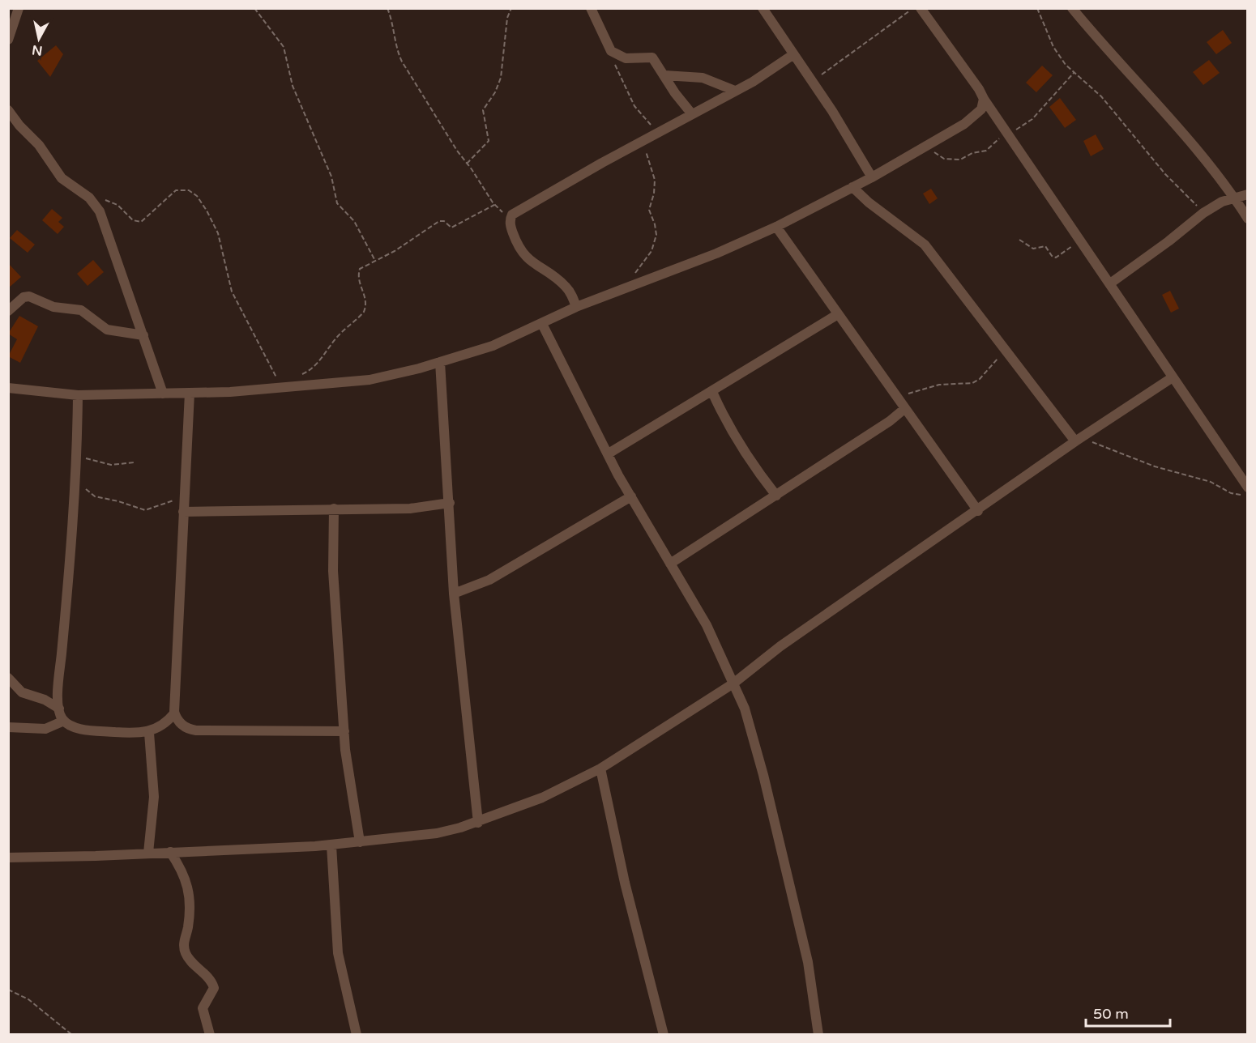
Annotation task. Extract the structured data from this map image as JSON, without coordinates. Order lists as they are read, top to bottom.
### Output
{
  "scale_bar": "50 m",
  "north": "bottom"
}
